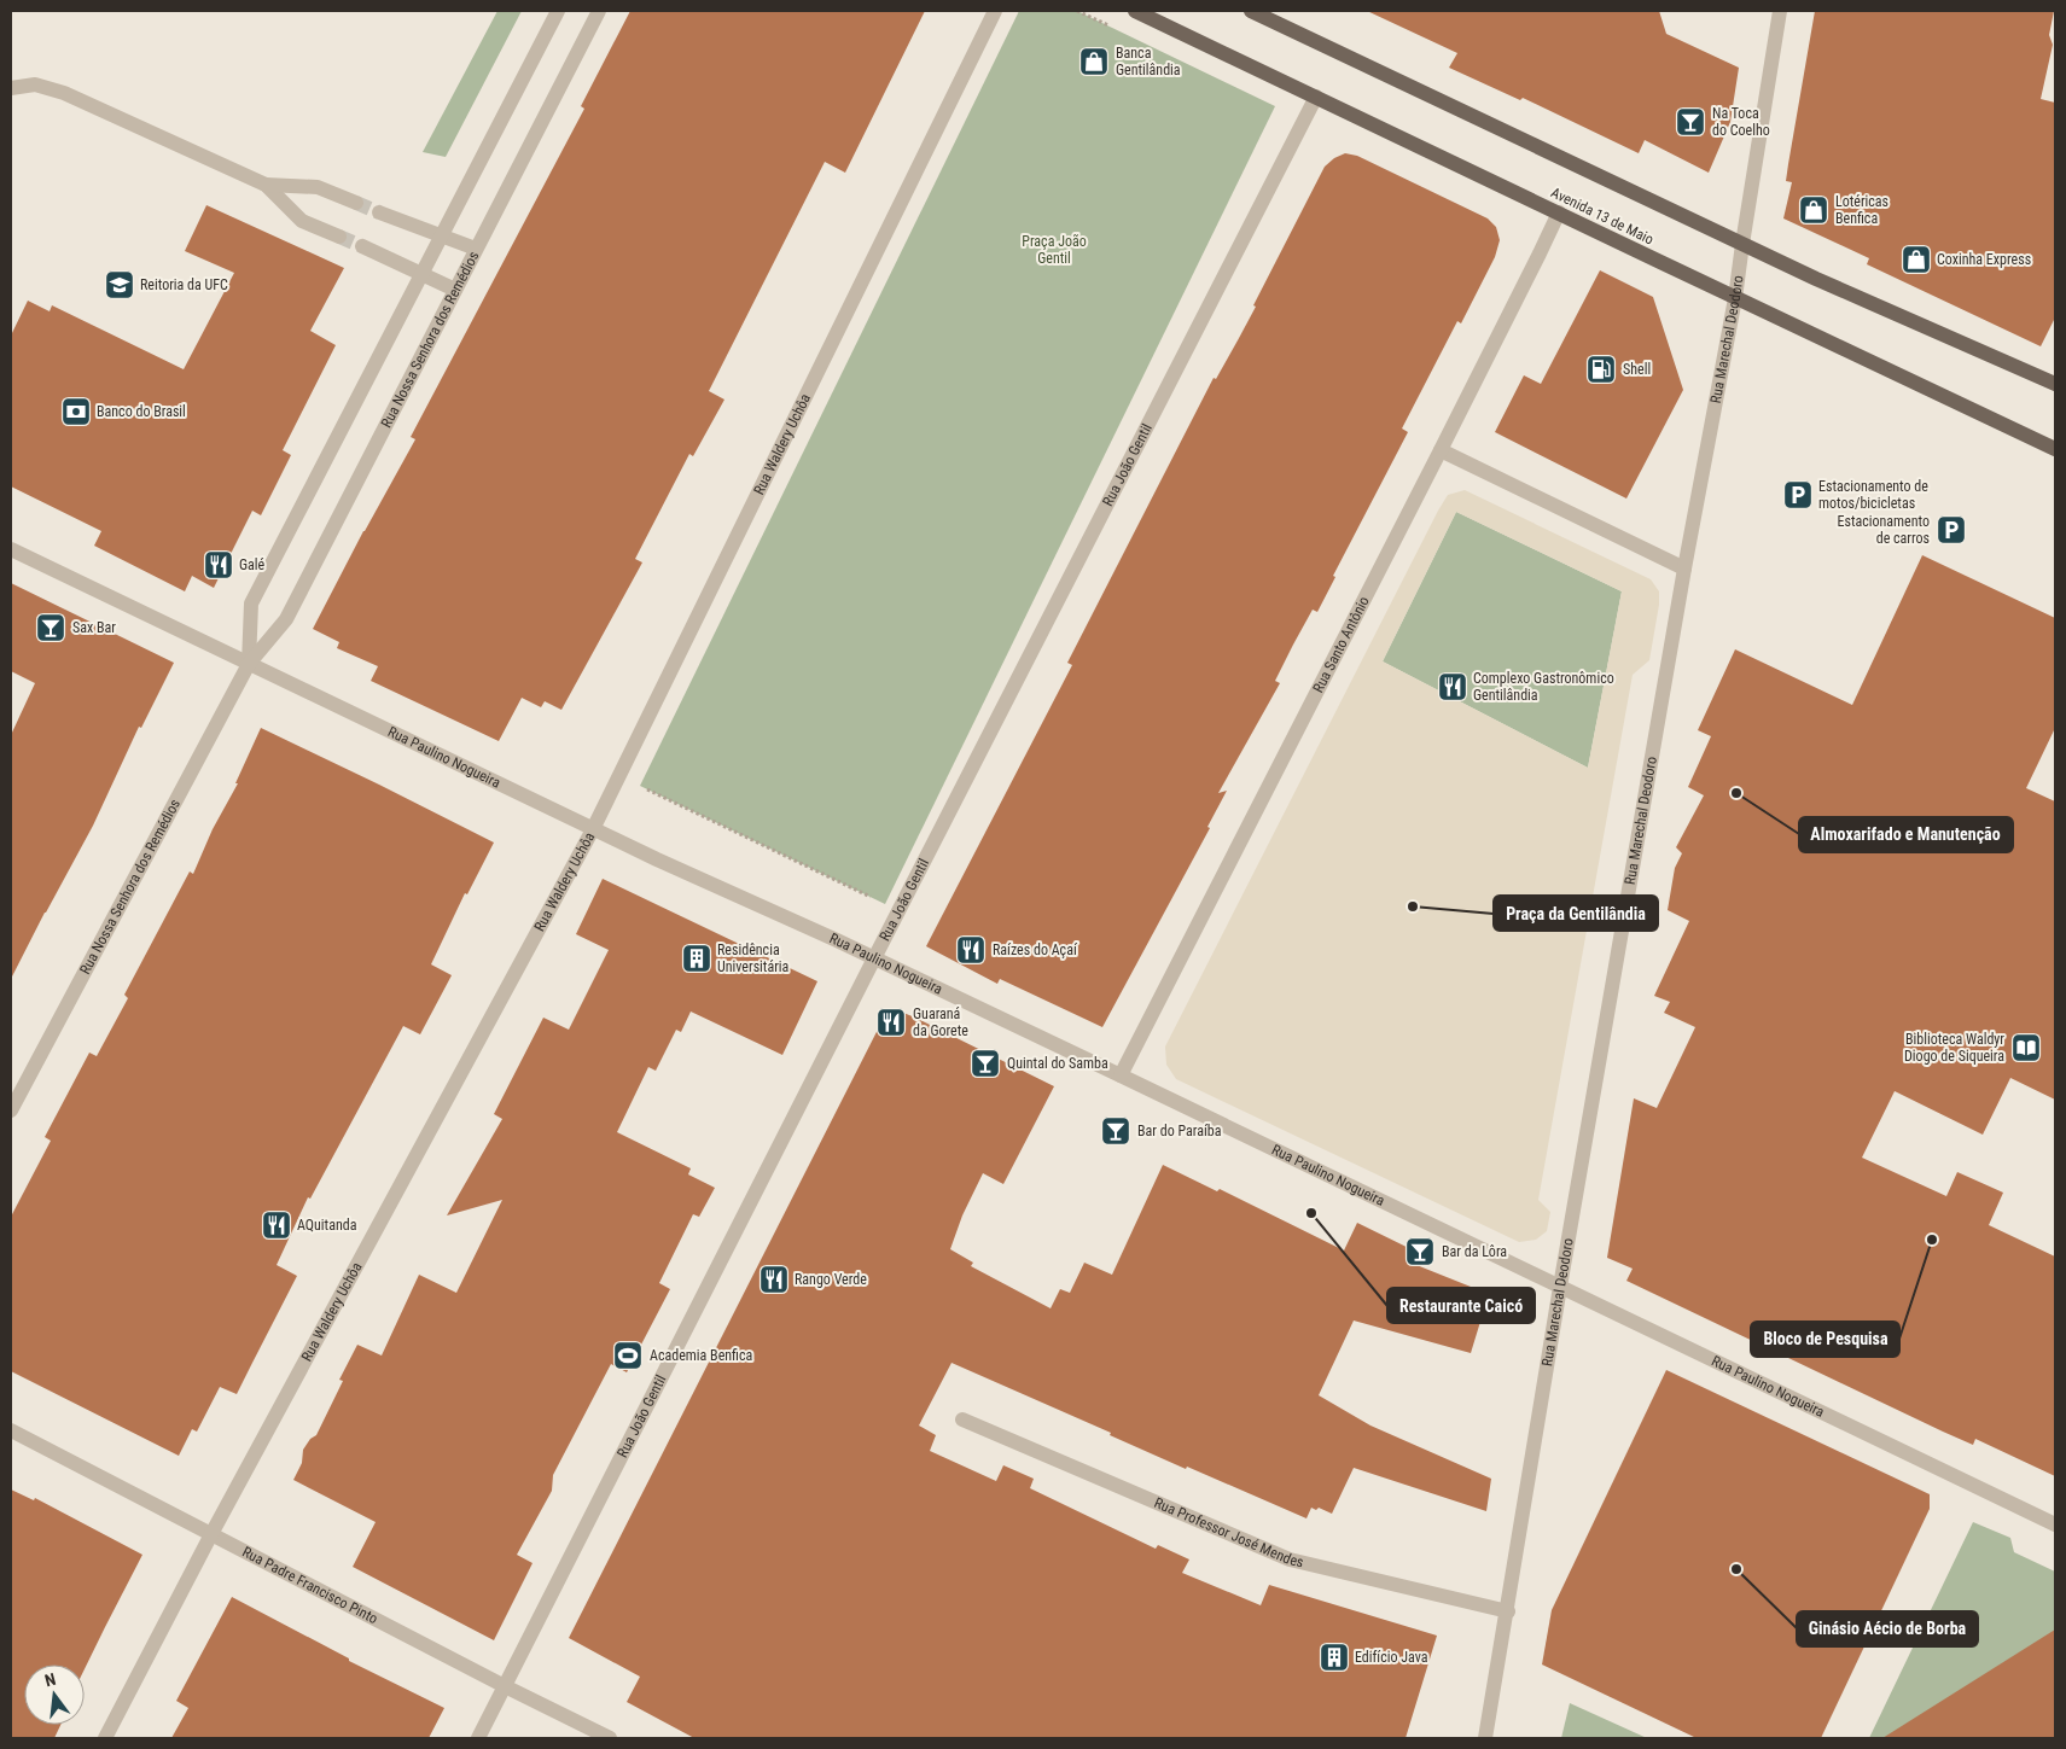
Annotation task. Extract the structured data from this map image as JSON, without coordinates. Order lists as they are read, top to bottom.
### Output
{
  "streets": {
    "main road": ["Avenida 13 de Maio"],
    "street": [
      "Rua Marechal Deodoro",
      "Rua Nossa Senhora dos Remédios",
      "Rua Waldery Uchôa",
      "Rua João Gentil",
      "Rua Santo Antônio",
      "Rua Paulino Nogueira",
      "Rua Professor José Mendes",
      "Rua Padre Francisco Pinto"
    ]
  },
  "crossings": [
    ["Avenida 13 de Maio", "Rua Marechal Deodoro"],
    ["Avenida 13 de Maio", "Rua João Gentil"],
    ["Avenida 13 de Maio", "Rua Santo Antônio"],
    ["Rua Marechal Deodoro", "Rua Paulino Nogueira"],
    ["Rua Marechal Deodoro", "Rua Professor José Mendes"],
    ["Rua Nossa Senhora dos Remédios", "Rua Paulino Nogueira"],
    ["Rua Waldery Uchôa", "Rua Paulino Nogueira"],
    ["Rua Waldery Uchôa", "Rua Padre Francisco Pinto"],
    ["Rua João Gentil", "Rua Paulino Nogueira"],
    ["Rua João Gentil", "Rua Padre Francisco Pinto"],
    ["Rua Santo Antônio", "Rua Paulino Nogueira"]
  ],
  "parks": ["Praça João Gentil"],
  "places": {
    "shop": ["Banca Gentilândia", "Lotéricas Benfica", "Coxinha Express"],
    "bar": [
      "Na Toca do Coelho",
      "Sax Bar",
      "Quintal do Samba",
      "Bar do Paraíba",
      "Bar da Lôra"
    ],
    "school or university": ["Reitoria da UFC"],
    "fuel station": ["Shell"],
    "bank": ["Banco do Brasil"],
    "parking": ["Estacionamento de motos/bicicletas", "Estacionamento de carros"],
    "restaurant": [
      "Galé",
      "Complexo Gastronômico Gentilândia",
      "Raízes do Açaí",
      "Guaraná da Gorete",
      "AQuitanda",
      "Rango Verde"
    ],
    "other": [
      "Almoxarifado e Manutenção",
      "Praça da Gentilândia",
      "Restaurante Caicó",
      "Bloco de Pesquisa",
      "Ginásio Aécio de Borba"
    ],
    "building": ["Residência Universitária", "Edifício Java"],
    "library": ["Biblioteca Waldyr Diogo de Siqueira"],
    "sports": ["Academia Benfica"]
  },
  "north": "top"
}
